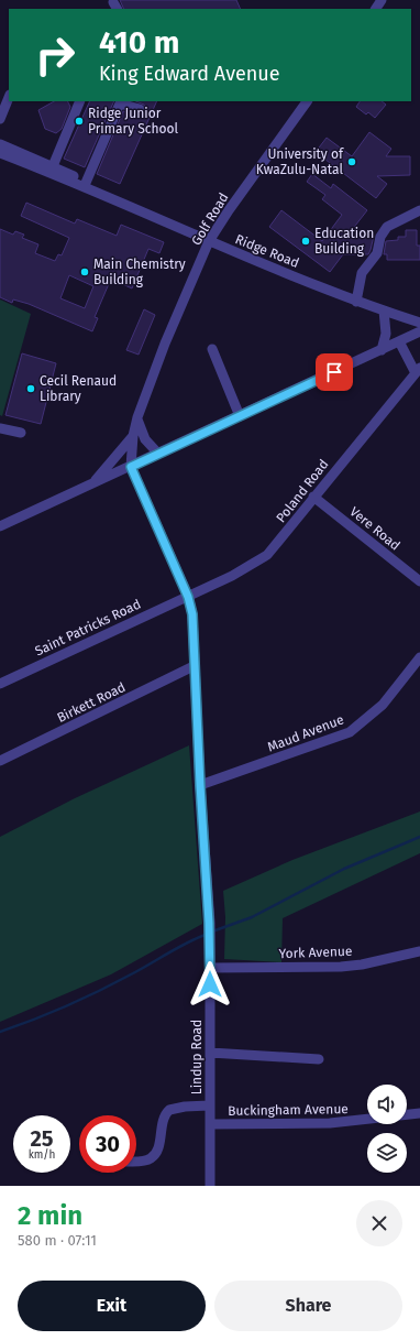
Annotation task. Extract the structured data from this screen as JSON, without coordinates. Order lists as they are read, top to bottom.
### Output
{
  "streets": {
    "street": [
      "Golf Road",
      "Ridge Road",
      "Poland Road",
      "Vere Road",
      "Saint Patricks Road",
      "Birkett Road",
      "Maud Avenue",
      "York Avenue",
      "Lindup Road",
      "Buckingham Avenue"
    ]
  },
  "crossings": [
    ["Golf Road", "Ridge Road"],
    ["Golf Road", "Lindup Road"],
    ["Poland Road", "Vere Road"],
    ["Poland Road", "Saint Patricks Road"],
    ["Poland Road", "Lindup Road"],
    ["Saint Patricks Road", "Lindup Road"],
    ["Birkett Road", "Lindup Road"],
    ["Maud Avenue", "Lindup Road"],
    ["York Avenue", "Lindup Road"],
    ["Lindup Road", "Buckingham Avenue"]
  ],
  "places": [
    "Ridge Junior Primary School",
    "University of KwaZulu-Natal",
    "Education Building",
    "Main Chemistry Building",
    "Cecil Renaud Library"
  ],
  "page": {
    "turn": ["410 m", "King Edward Avenue"],
    "speed": "25 km/h",
    "limit": "30",
    "heading": ["2 min", "580 m · 07:11"],
    "buttons": ["Exit", "Share"]
  }
}
